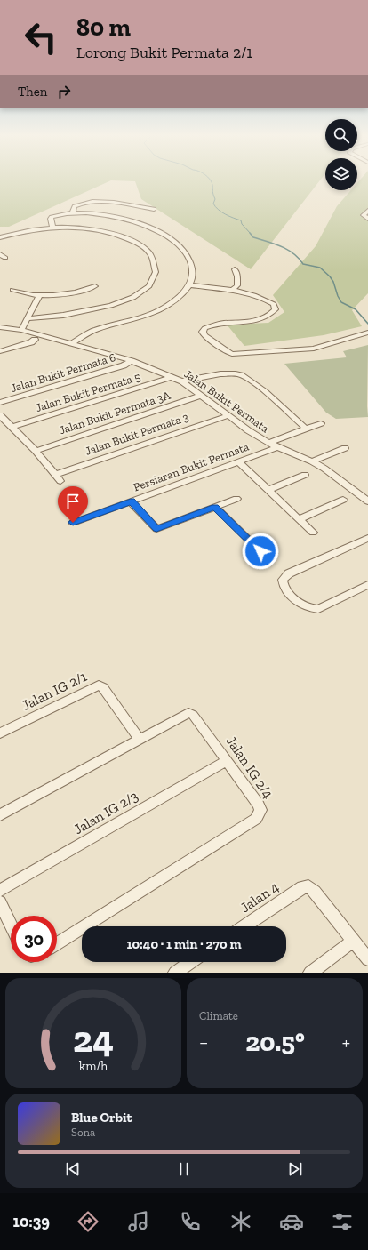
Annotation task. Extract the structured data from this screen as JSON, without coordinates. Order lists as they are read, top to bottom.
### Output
{
  "streets": {
    "street": [
      "Jalan Bukit Permata 6",
      "Jalan Bukit Permata 5",
      "Jalan Bukit Permata",
      "Jalan Bukit Permata 3A",
      "Jalan Bukit Permata 3",
      "Persiaran Bukit Permata",
      "Jalan IG 2/1",
      "Jalan IG 2/4",
      "Jalan IG 2/3",
      "Jalan 4"
    ]
  },
  "crossings": [
    ["Jalan Bukit Permata 6", "Jalan Bukit Permata"],
    ["Jalan Bukit Permata 5", "Jalan Bukit Permata"],
    ["Jalan Bukit Permata", "Jalan Bukit Permata 3A"],
    ["Jalan Bukit Permata", "Jalan Bukit Permata 3"],
    ["Jalan Bukit Permata", "Persiaran Bukit Permata"],
    ["Jalan IG 2/1", "Jalan IG 2/4"],
    ["Jalan IG 2/4", "Jalan IG 2/3"]
  ],
  "page": {
    "turn": ["80 m", "Lorong Bukit Permata 2/1"],
    "then": "Then",
    "limit": "30",
    "trip": "10:40 · 1 min · 270 m",
    "tile": "Climate",
    "heat": ["−", "20.5°", "+"],
    "song": ["Blue Orbit", "Sona"],
    "tabs": "10:39",
    "gauge": ["24", "km/h"]
  }
}
